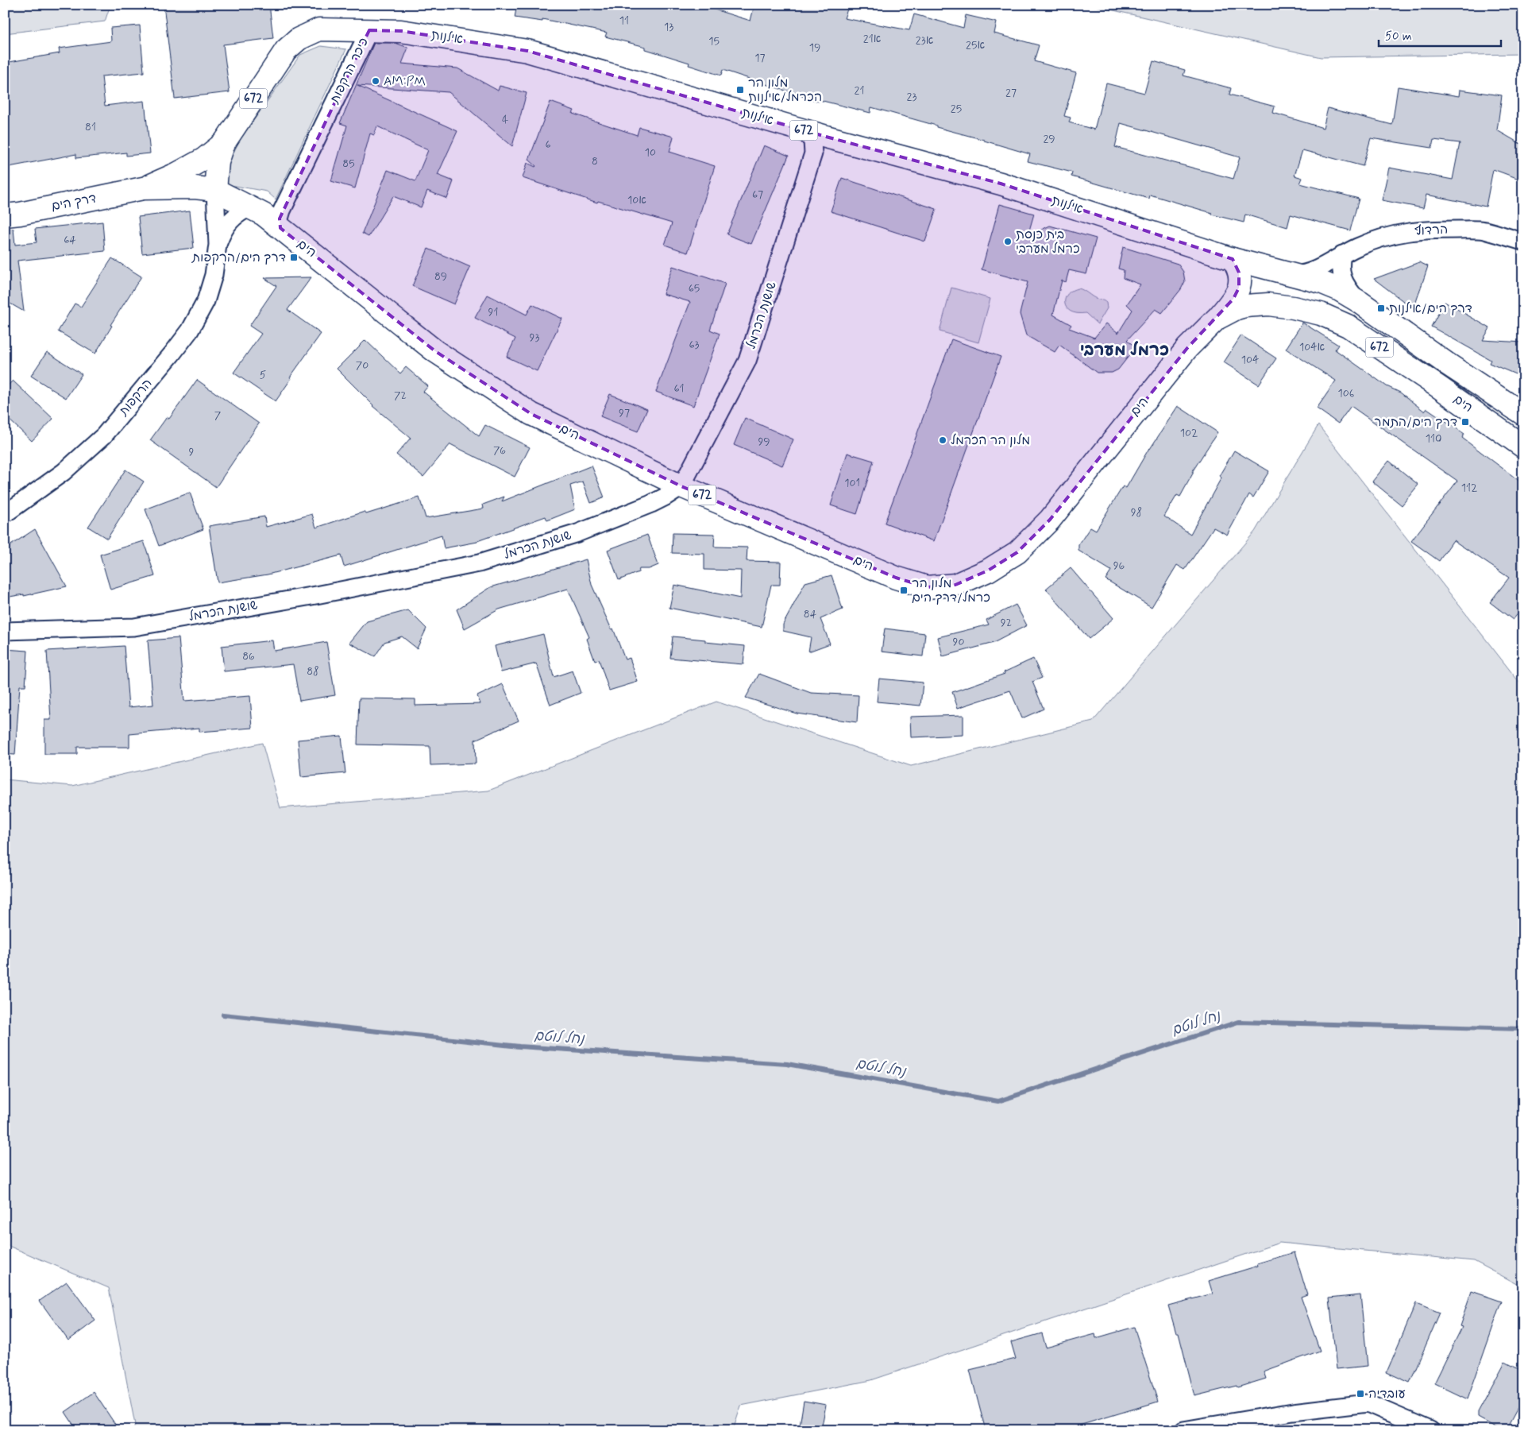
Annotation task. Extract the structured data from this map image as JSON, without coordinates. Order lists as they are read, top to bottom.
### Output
{
  "streets": {
    "main road": [
      "אילנות",
      "כיכר הרקפות",
      "672",
      "דרך הים",
      "הים"
    ],
    "street": ["הרדוף", "שושנת הכרמל", "הרקפות"]
  },
  "crossings": [
    ["אילנות", "כיכר הרקפות"],
    ["אילנות", "הים"],
    ["אילנות", "שושנת הכרמל"],
    ["כיכר הרקפות", "דרך הים"],
    ["כיכר הרקפות", "הים"],
    ["דרך הים", "הים"],
    ["הרדוף", "הים"],
    ["הים", "שושנת הכרמל"],
    ["הים", "הרקפות"]
  ],
  "districts": ["כרמל מערבי"],
  "water": ["נחל לוטם"],
  "places": {
    "other": ["AM:PM", "בית כנסת כרמל מערבי", "מלון הר הכרמל"],
    "transit": [
      "מלון הר הכרמל/אילנות",
      "דרך הים/הרקפות",
      "דרך הים/אילנות",
      "דרך הים/התמר",
      "מלון הר כרמל/דרך הים",
      "עובדיה"
    ]
  },
  "house_numbers": [
    "11",
    "13",
    "21א",
    "23א",
    "15",
    "25א",
    "19",
    "17",
    "21",
    "27",
    "23",
    "25",
    "4",
    "81",
    "29",
    "6",
    "10",
    "8",
    "85",
    "67",
    "10א",
    "64",
    "89",
    "65",
    "91",
    "93",
    "63",
    "104א",
    "104",
    "70",
    "5",
    "61",
    "106",
    "72",
    "97",
    "7",
    "102",
    "110",
    "99",
    "76",
    "9",
    "101",
    "112",
    "98",
    "96",
    "84",
    "92",
    "90",
    "86",
    "88"
  ],
  "scale_bar": "50 m"
}
